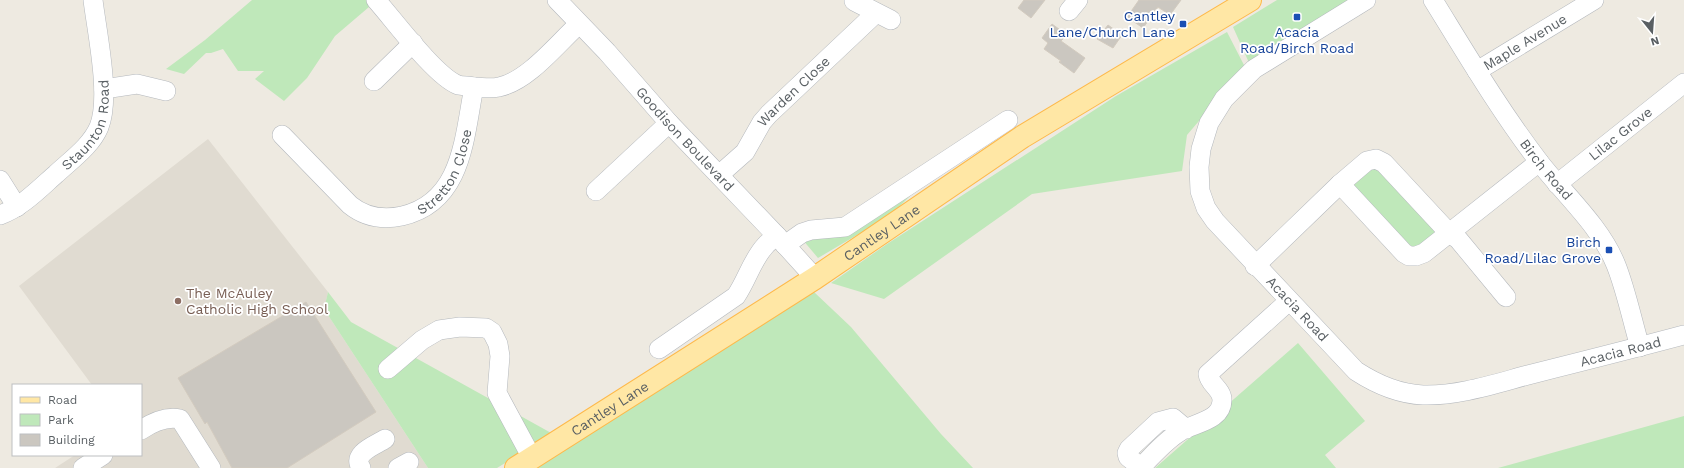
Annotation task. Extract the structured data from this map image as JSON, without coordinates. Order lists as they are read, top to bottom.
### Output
{
  "streets": {
    "main road": ["Cantley Lane"],
    "street": [
      "Maple Avenue",
      "Warden Close",
      "Staunton Road",
      "Lilac Grove",
      "Goodison Boulevard",
      "Stretton Close",
      "Birch Road",
      "Acacia Road"
    ]
  },
  "crossings": [
    ["Maple Avenue", "Birch Road"],
    ["Warden Close", "Goodison Boulevard"],
    ["Lilac Grove", "Birch Road"],
    ["Goodison Boulevard", "Cantley Lane"],
    ["Birch Road", "Acacia Road"]
  ],
  "places": {
    "transit": ["Acacia Road/Birch Road", "Cantley Lane/Church Lane", "Birch Road/Lilac Grove"],
    "other": ["The McAuley Catholic High School"]
  },
  "legend": ["Road", "Park", "Building"],
  "north": "bottom"
}
